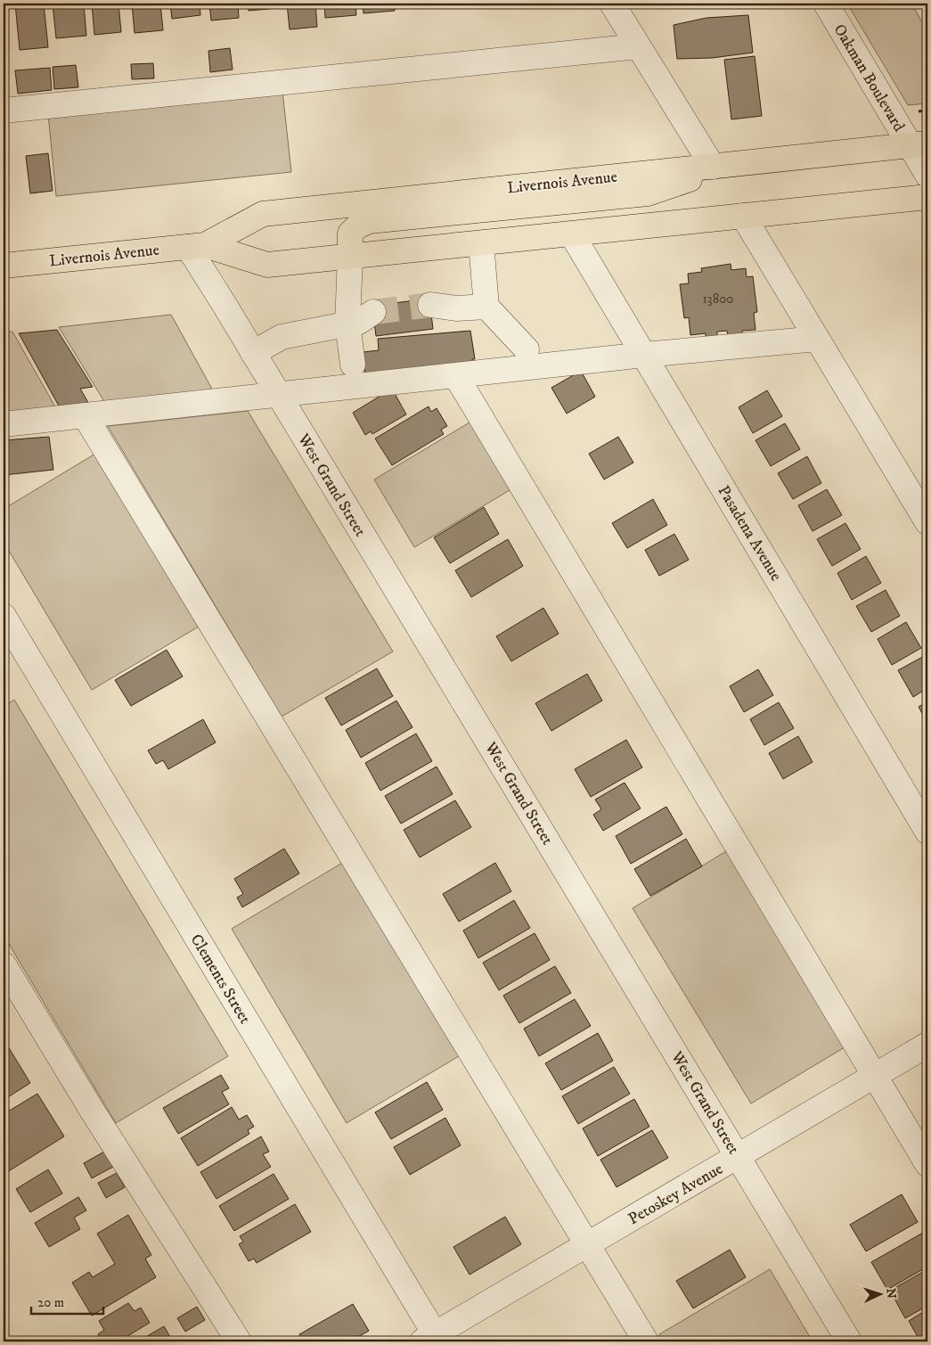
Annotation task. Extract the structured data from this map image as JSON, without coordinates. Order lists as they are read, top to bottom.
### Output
{
  "streets": {
    "main road": ["Livernois Avenue"],
    "street": [
      "Oakman Boulevard",
      "West Grand Street",
      "Pasadena Avenue",
      "Clements Street",
      "Petoskey Avenue"
    ]
  },
  "crossings": [
    ["Oakman Boulevard", "Livernois Avenue"],
    ["Livernois Avenue", "West Grand Street"],
    ["Livernois Avenue", "Pasadena Avenue"],
    ["West Grand Street", "Petoskey Avenue"],
    ["Clements Street", "Petoskey Avenue"]
  ],
  "house_numbers": ["13800"],
  "scale_bar": "20 m",
  "north": "right"
}
